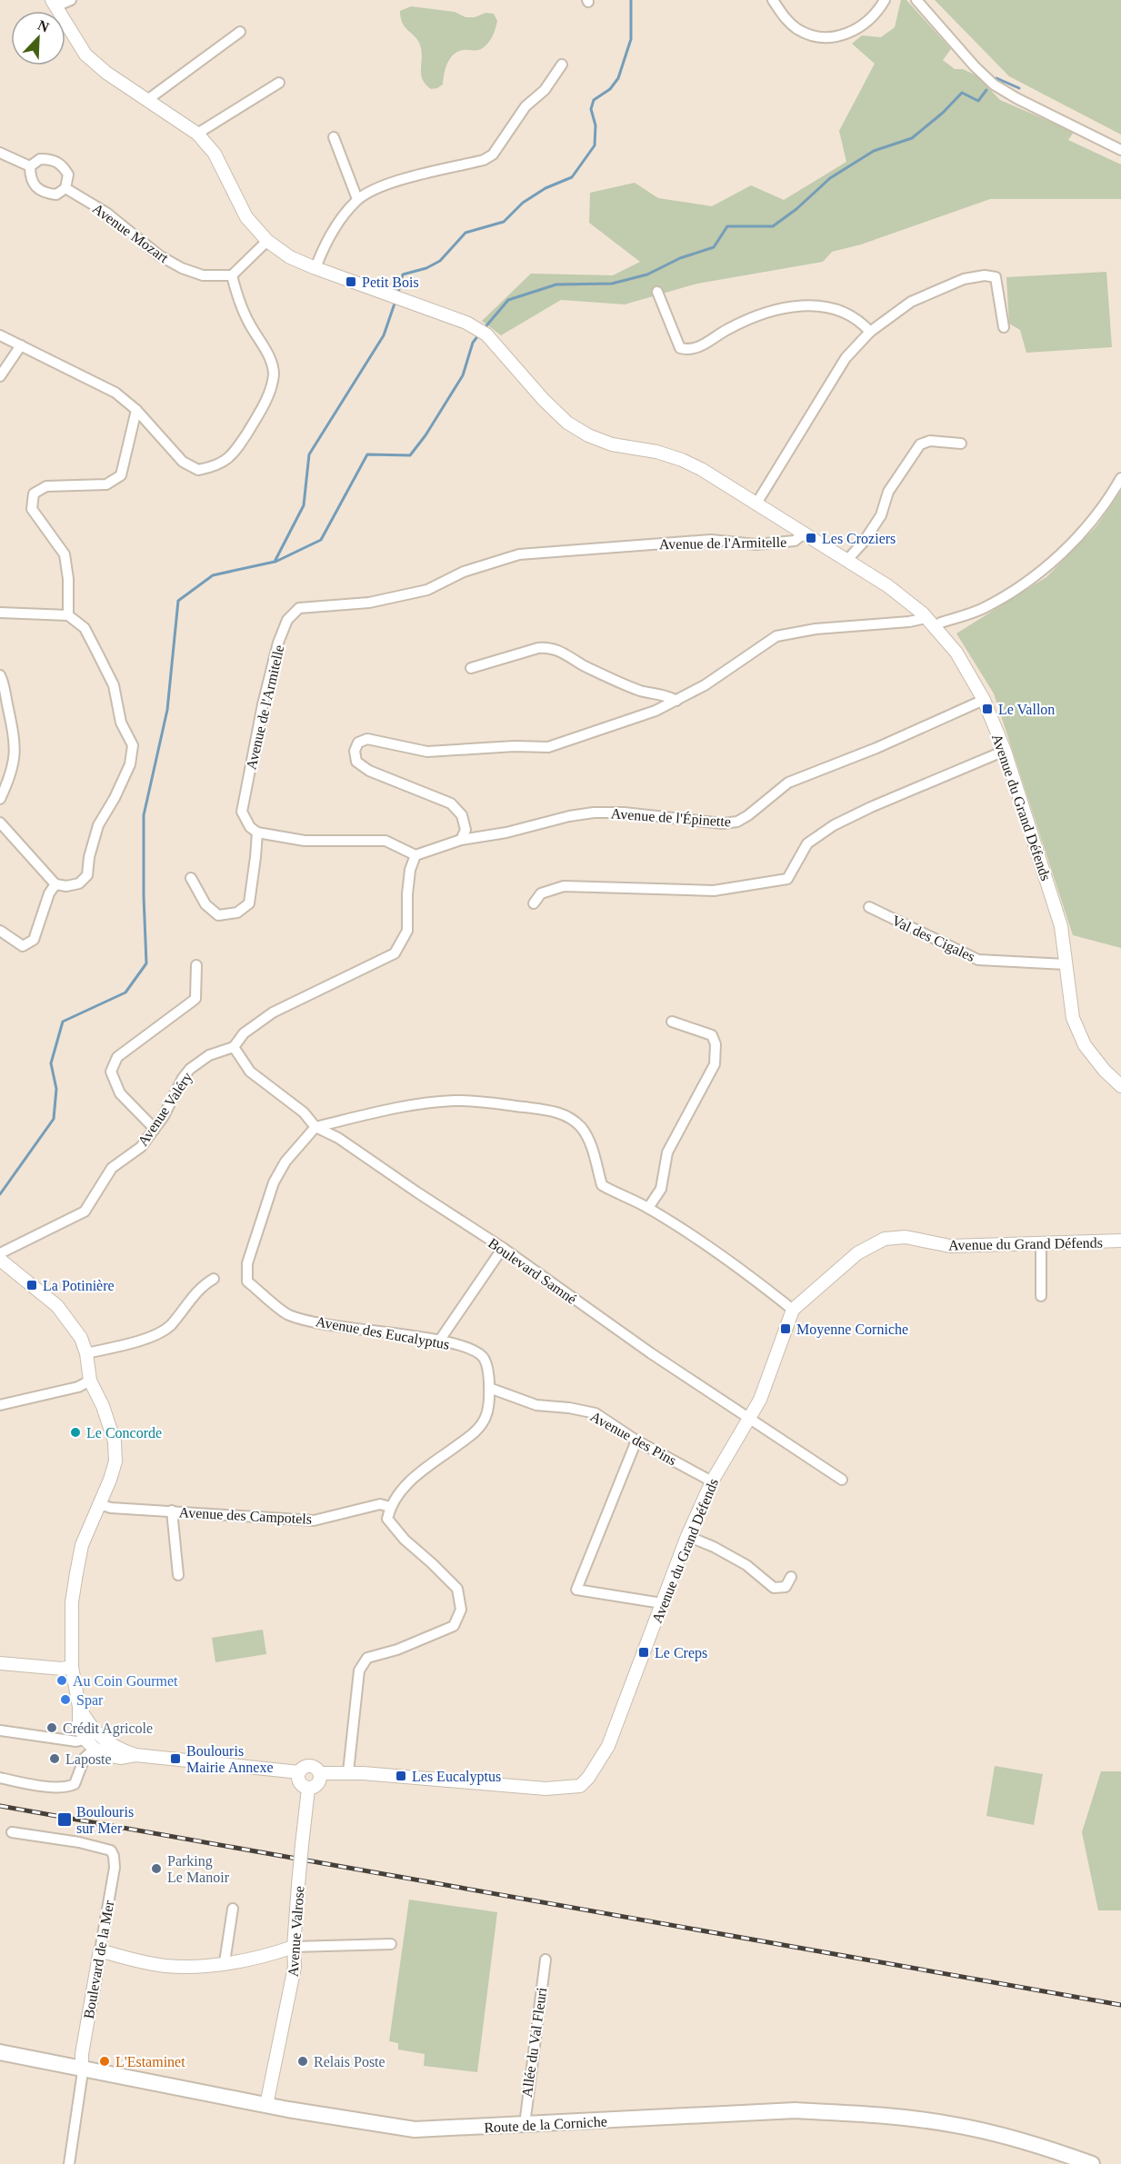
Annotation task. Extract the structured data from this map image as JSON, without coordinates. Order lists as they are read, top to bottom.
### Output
{
  "streets": {
    "main road": ["Route de la Corniche"],
    "street": [
      "Avenue Mozart",
      "Avenue de l'Armitelle",
      "Avenue du Grand Défends",
      "Avenue de l'Épinette",
      "Val des Cigales",
      "Avenue Valéry",
      "Boulevard Samné",
      "Avenue des Eucalyptus",
      "Avenue des Pins",
      "Avenue des Campotels",
      "Avenue Valrose",
      "Boulevard de la Mer",
      "Allée du Val Fleuri"
    ]
  },
  "crossings": [
    ["Avenue de l'Armitelle", "Avenue du Grand Défends"],
    ["Avenue du Grand Défends", "Avenue de l'Épinette"],
    ["Avenue du Grand Défends", "Val des Cigales"],
    ["Avenue du Grand Défends", "Boulevard Samné"],
    ["Avenue du Grand Défends", "Avenue des Pins"],
    ["Boulevard Samné", "Avenue des Eucalyptus"],
    ["Avenue des Eucalyptus", "Avenue des Pins"],
    ["Avenue des Eucalyptus", "Avenue des Campotels"],
    ["Avenue Valrose", "Route de la Corniche"],
    ["Boulevard de la Mer", "Route de la Corniche"],
    ["Allée du Val Fleuri", "Route de la Corniche"]
  ],
  "places": {
    "transit": [
      "Petit Bois",
      "Les Croziers",
      "Le Vallon",
      "La Potinière",
      "Moyenne Corniche",
      "Le Creps",
      "Boulouris Mairie Annexe",
      "Les Eucalyptus",
      "Boulouris sur Mer"
    ],
    "other": [
      "Le Concorde",
      "Au Coin Gourmet",
      "Spar",
      "Crédit Agricole",
      "Laposte",
      "Parking Le Manoir",
      "L'Estaminet",
      "Relais Poste"
    ]
  },
  "north": "top right"
}
